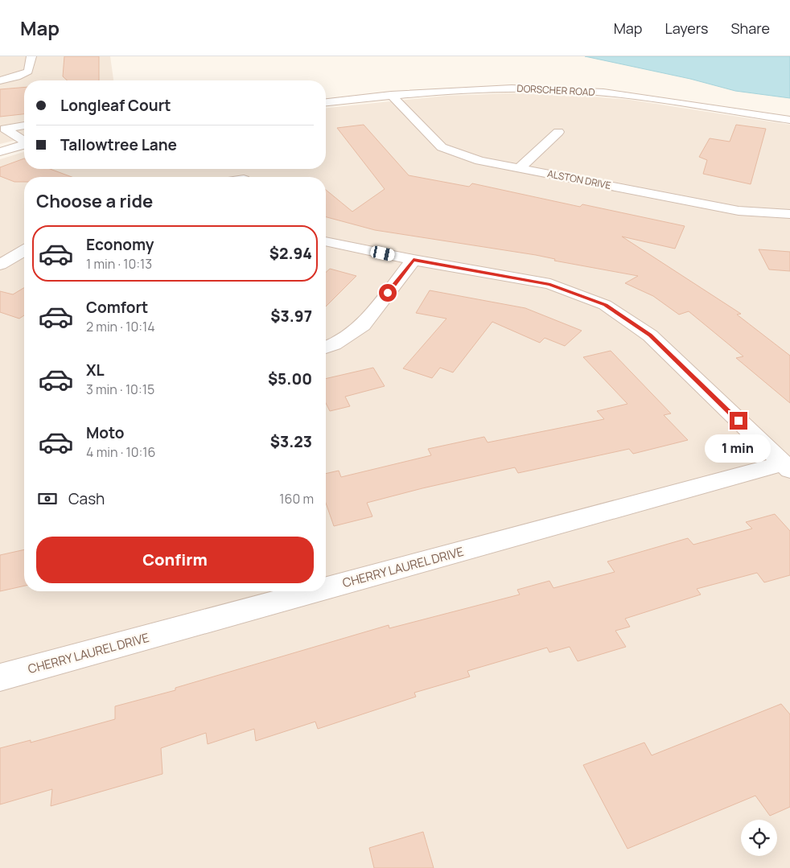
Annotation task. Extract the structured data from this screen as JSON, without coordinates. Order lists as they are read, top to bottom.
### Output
{
  "streets": {
    "street": ["DORSCHER ROAD", "ALSTON DRIVE", "CHERRY LAUREL DRIVE"]
  },
  "crossings": [
    ["DORSCHER ROAD", "ALSTON DRIVE"]
  ],
  "page": {
    "header": "Map",
    "nav": ["Map", "Layers", "Share"],
    "banner": ["Longleaf Court", "Tallowtree Lane"],
    "heading": "Choose a ride",
    "list": [
      {
        "name": "Economy",
        "note": "1 min · 10:13",
        "value": "$2.94"
      },
      {
        "name": "Comfort",
        "note": "2 min · 10:14",
        "value": "$3.97"
      },
      {
        "name": "XL",
        "note": "3 min · 10:15",
        "value": "$5.00"
      },
      {
        "name": "Moto",
        "note": "4 min · 10:16",
        "value": "$3.23"
      }
    ],
    "bubble": "1 min",
    "pay": ["Cash", "160 m"],
    "buttons": "Confirm"
  }
}
